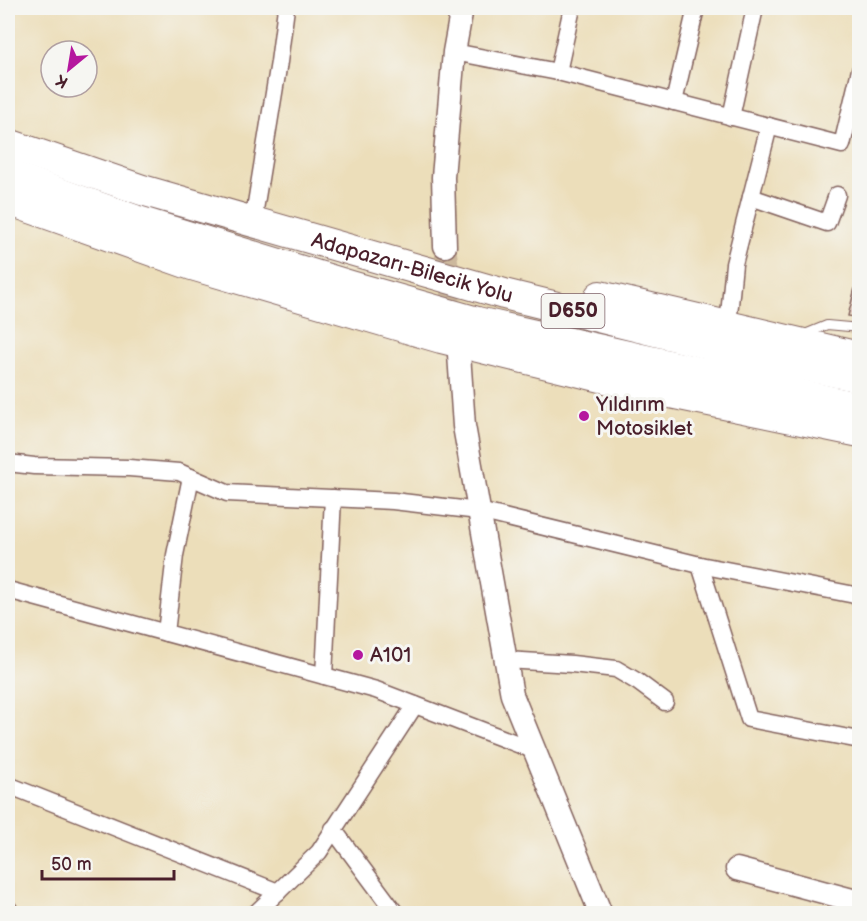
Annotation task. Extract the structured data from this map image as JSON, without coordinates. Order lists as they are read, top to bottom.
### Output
{
  "streets": {
    "highway": ["Adapazarı-Bilecik Yolu", "D650"]
  },
  "places": ["Yıldırım Motosiklet", "A101"],
  "scale_bar": "50 m",
  "north": "bottom left"
}
